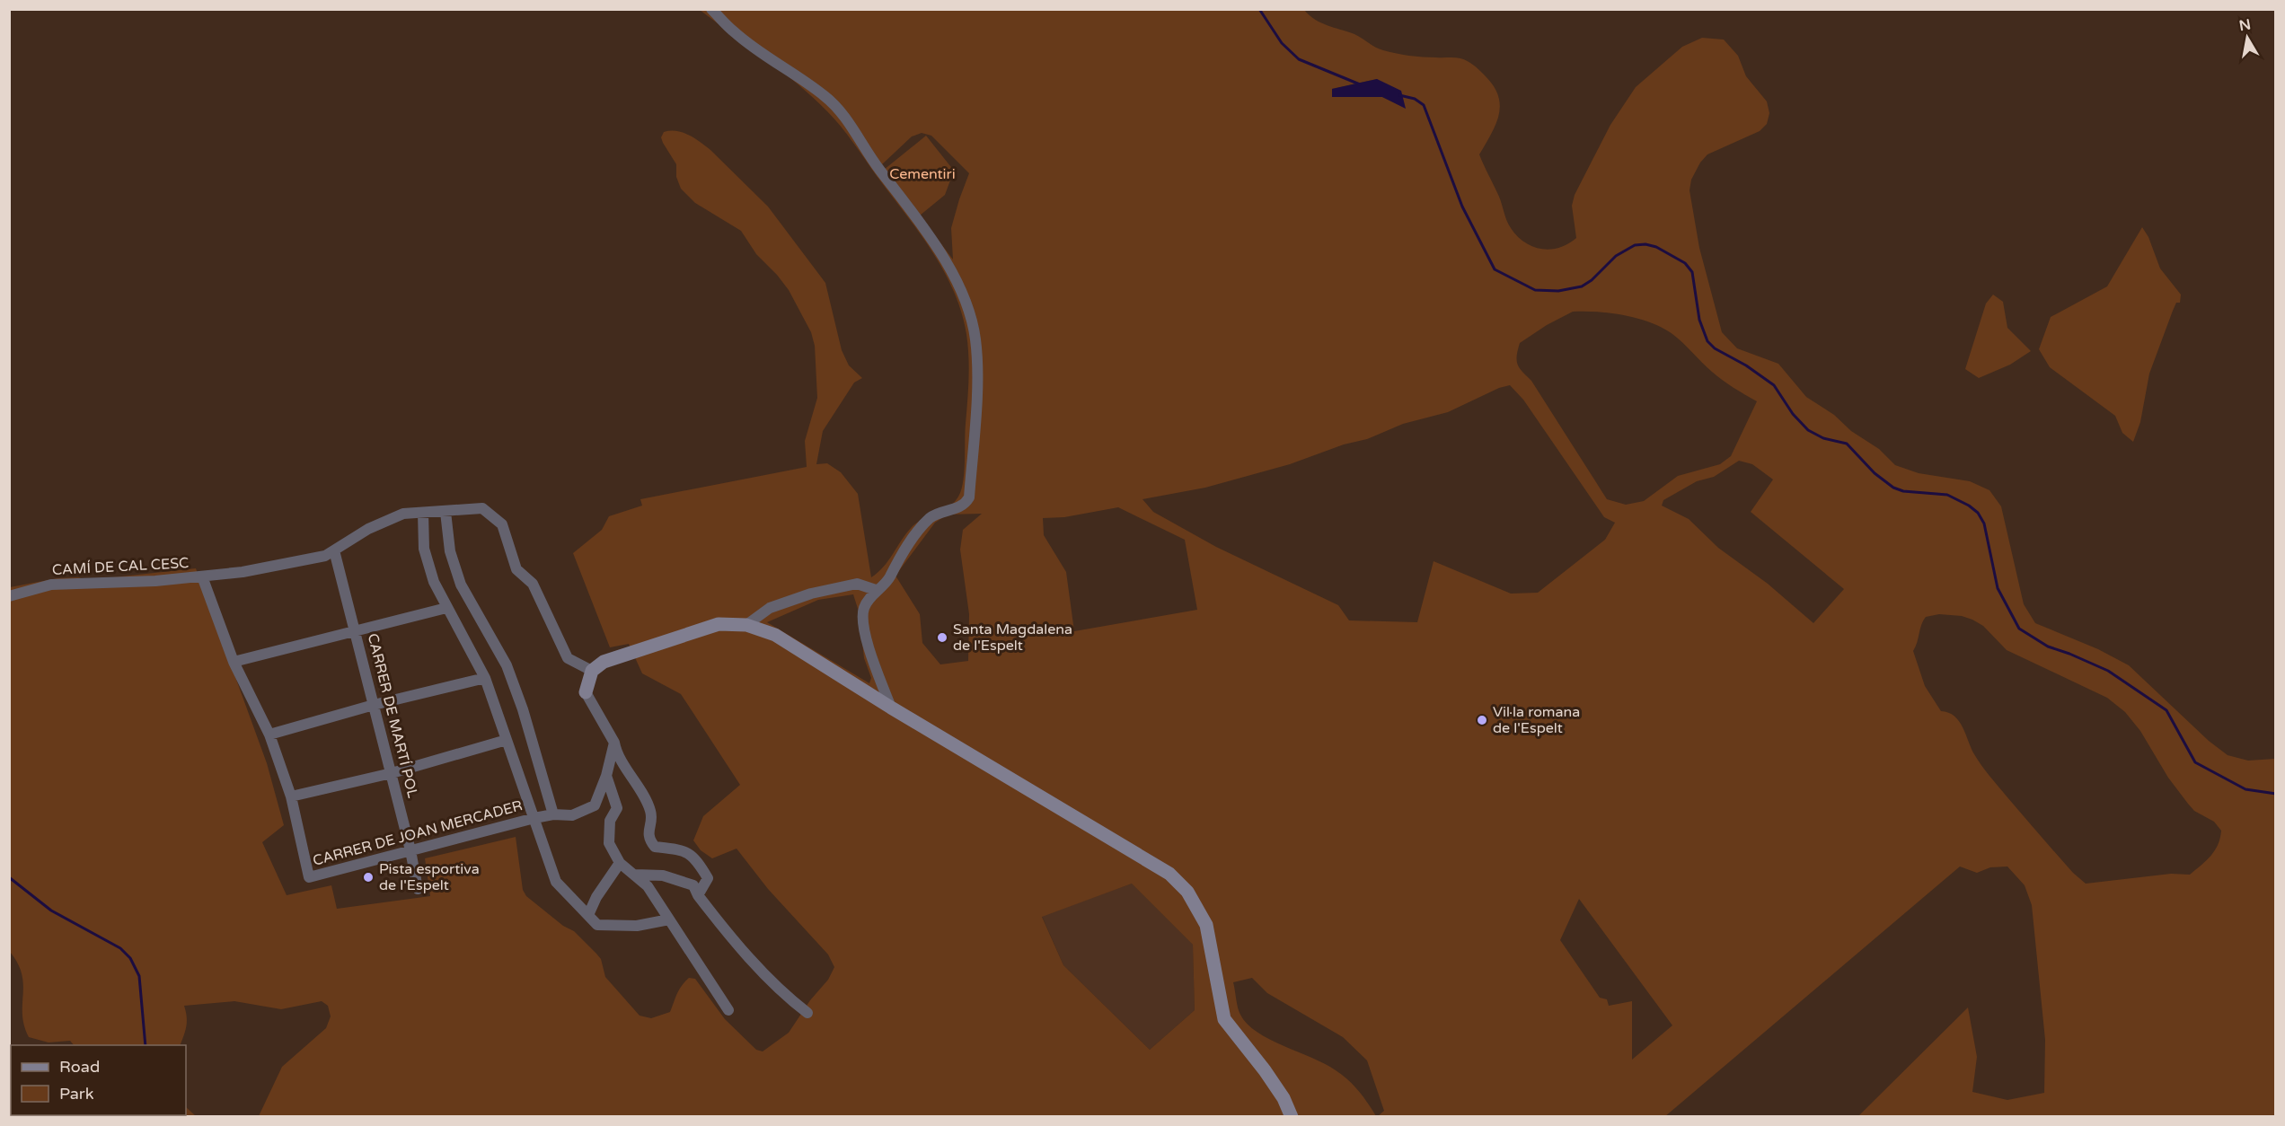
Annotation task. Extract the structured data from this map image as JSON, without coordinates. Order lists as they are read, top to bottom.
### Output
{
  "streets": {
    "street": ["CAMÍ DE CAL CESC", "CARRER DE MARTÍ POL", "CARRER DE JOAN MERCADER"]
  },
  "crossings": [
    ["CAMÍ DE CAL CESC", "CARRER DE MARTÍ POL"],
    ["CARRER DE MARTÍ POL", "CARRER DE JOAN MERCADER"]
  ],
  "parks": ["Cementiri"],
  "places": ["Santa Magdalena de l'Espelt", "Vil·la romana de l'Espelt", "Pista esportiva de l'Espelt"],
  "legend": ["Road", "Park"],
  "north": "top"
}
